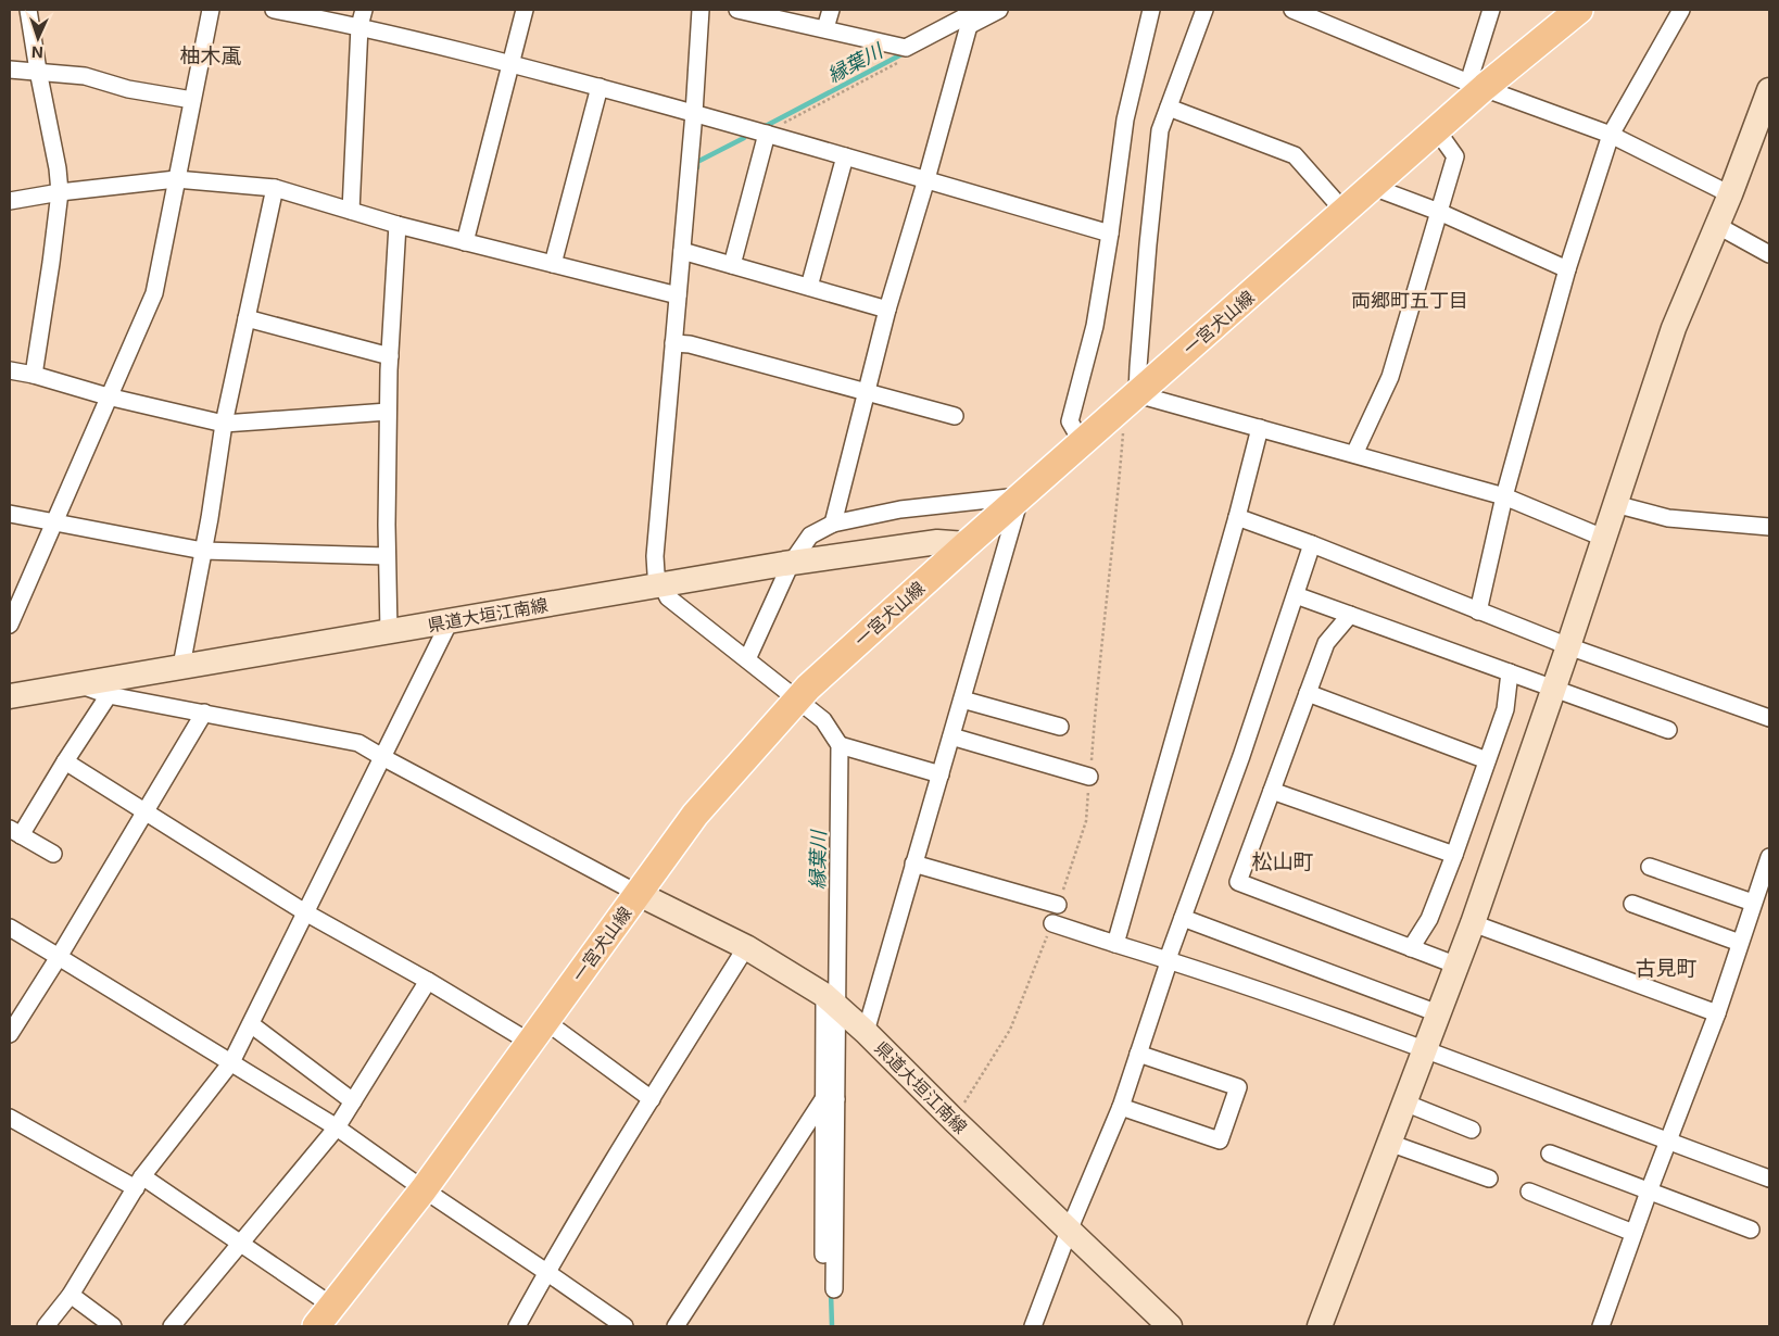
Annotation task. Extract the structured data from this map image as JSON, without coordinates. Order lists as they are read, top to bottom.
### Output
{
  "streets": {
    "main road": ["一宮犬山線", "県道大垣江南線"]
  },
  "crossings": [
    ["一宮犬山線", "県道大垣江南線"]
  ],
  "districts": [
    "柚木颪",
    "両郷町五丁目",
    "松山町",
    "古見町"
  ],
  "water": ["縁葉川"],
  "north": "bottom"
}
